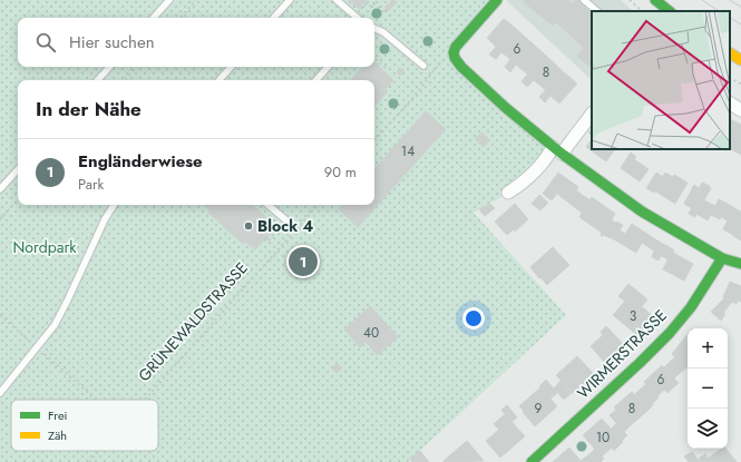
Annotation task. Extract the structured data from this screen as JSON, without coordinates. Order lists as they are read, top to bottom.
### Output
{
  "streets": {
    "street": ["WIRMERSTRASSE"],
    "path": ["GRÜNEWALDSTRASSE"]
  },
  "parks": ["Nordpark"],
  "places": ["Block 4"],
  "house_numbers": [
    "6",
    "8",
    "14",
    "3",
    "40",
    "6",
    "9",
    "8",
    "10"
  ],
  "legend": ["Frei", "Zäh"],
  "page": {
    "search": "Hier suchen",
    "heading": "In der Nähe",
    "list": [
      {
        "mark": "1",
        "name": "Engländerwiese",
        "note": "Park",
        "value": "90 m"
      }
    ],
    "pins": "1",
    "map_buttons": ["+", "−"]
  }
}
